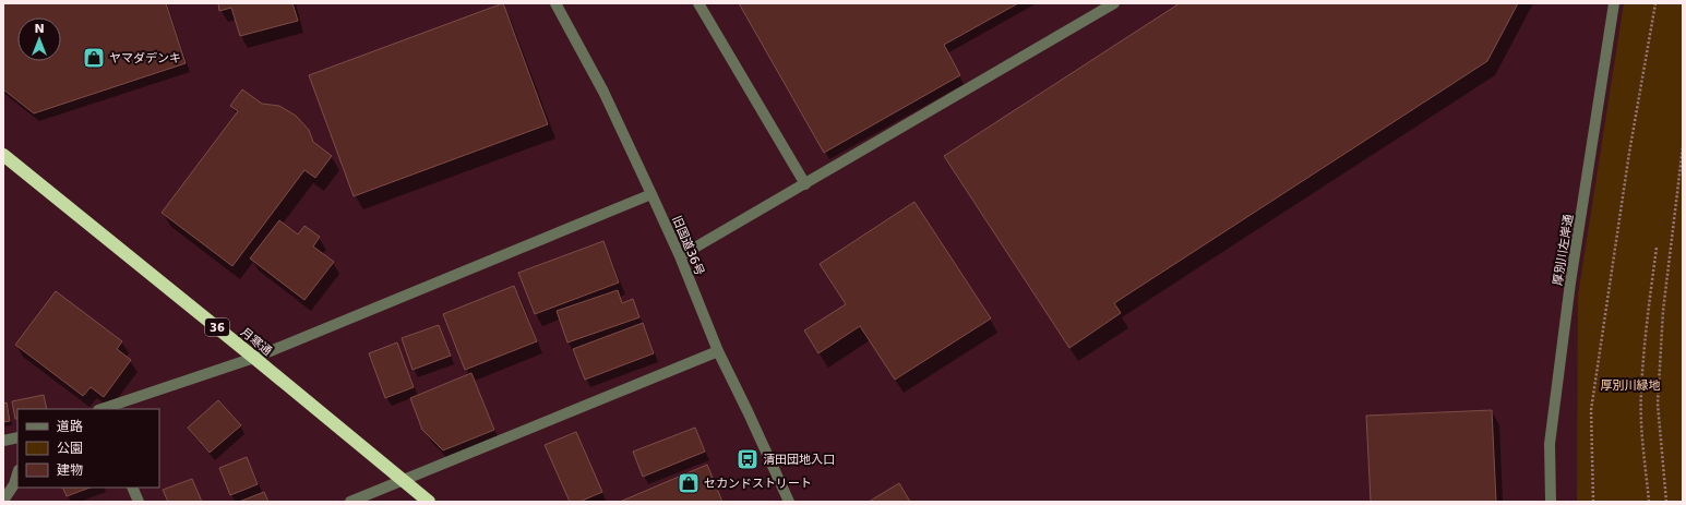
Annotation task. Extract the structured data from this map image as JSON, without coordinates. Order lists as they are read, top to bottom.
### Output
{
  "streets": {
    "highway": ["36", "月寒通"],
    "street": ["旧国道36号", "厚別川左岸通"]
  },
  "parks": ["厚別川緑地"],
  "places": {
    "shop": ["ヤマダデンキ", "セカンドストリート"],
    "bus stop": ["清田団地入口"]
  },
  "legend": ["道路", "公園", "建物"],
  "north": "top"
}
